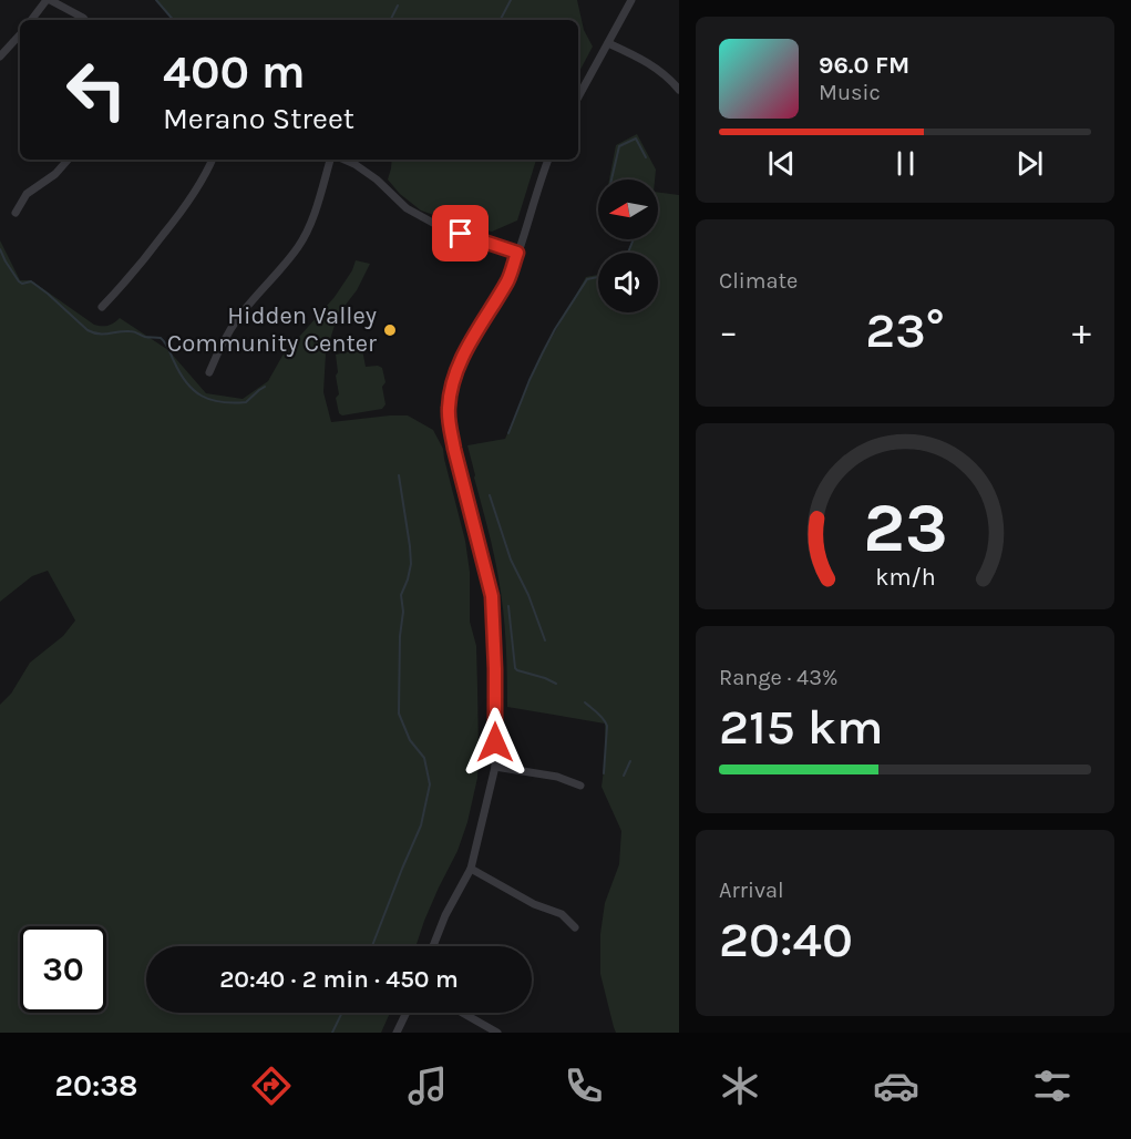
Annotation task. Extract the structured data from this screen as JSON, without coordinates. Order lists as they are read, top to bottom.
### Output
{
  "places": ["Hidden Valley Community Center"],
  "north": "left",
  "page": {
    "turn": ["400 m", "Merano Street"],
    "song": ["96.0 FM", "Music"],
    "tile": [
      "Climate",
      ["Range · 43%", "215 km"],
      ["Arrival", "20:40"]
    ],
    "heat": ["−", "23°", "+"],
    "limit": "30",
    "trip": "20:40 · 2 min · 450 m",
    "tabs": "20:38",
    "gauge": ["23", "km/h"]
  }
}
